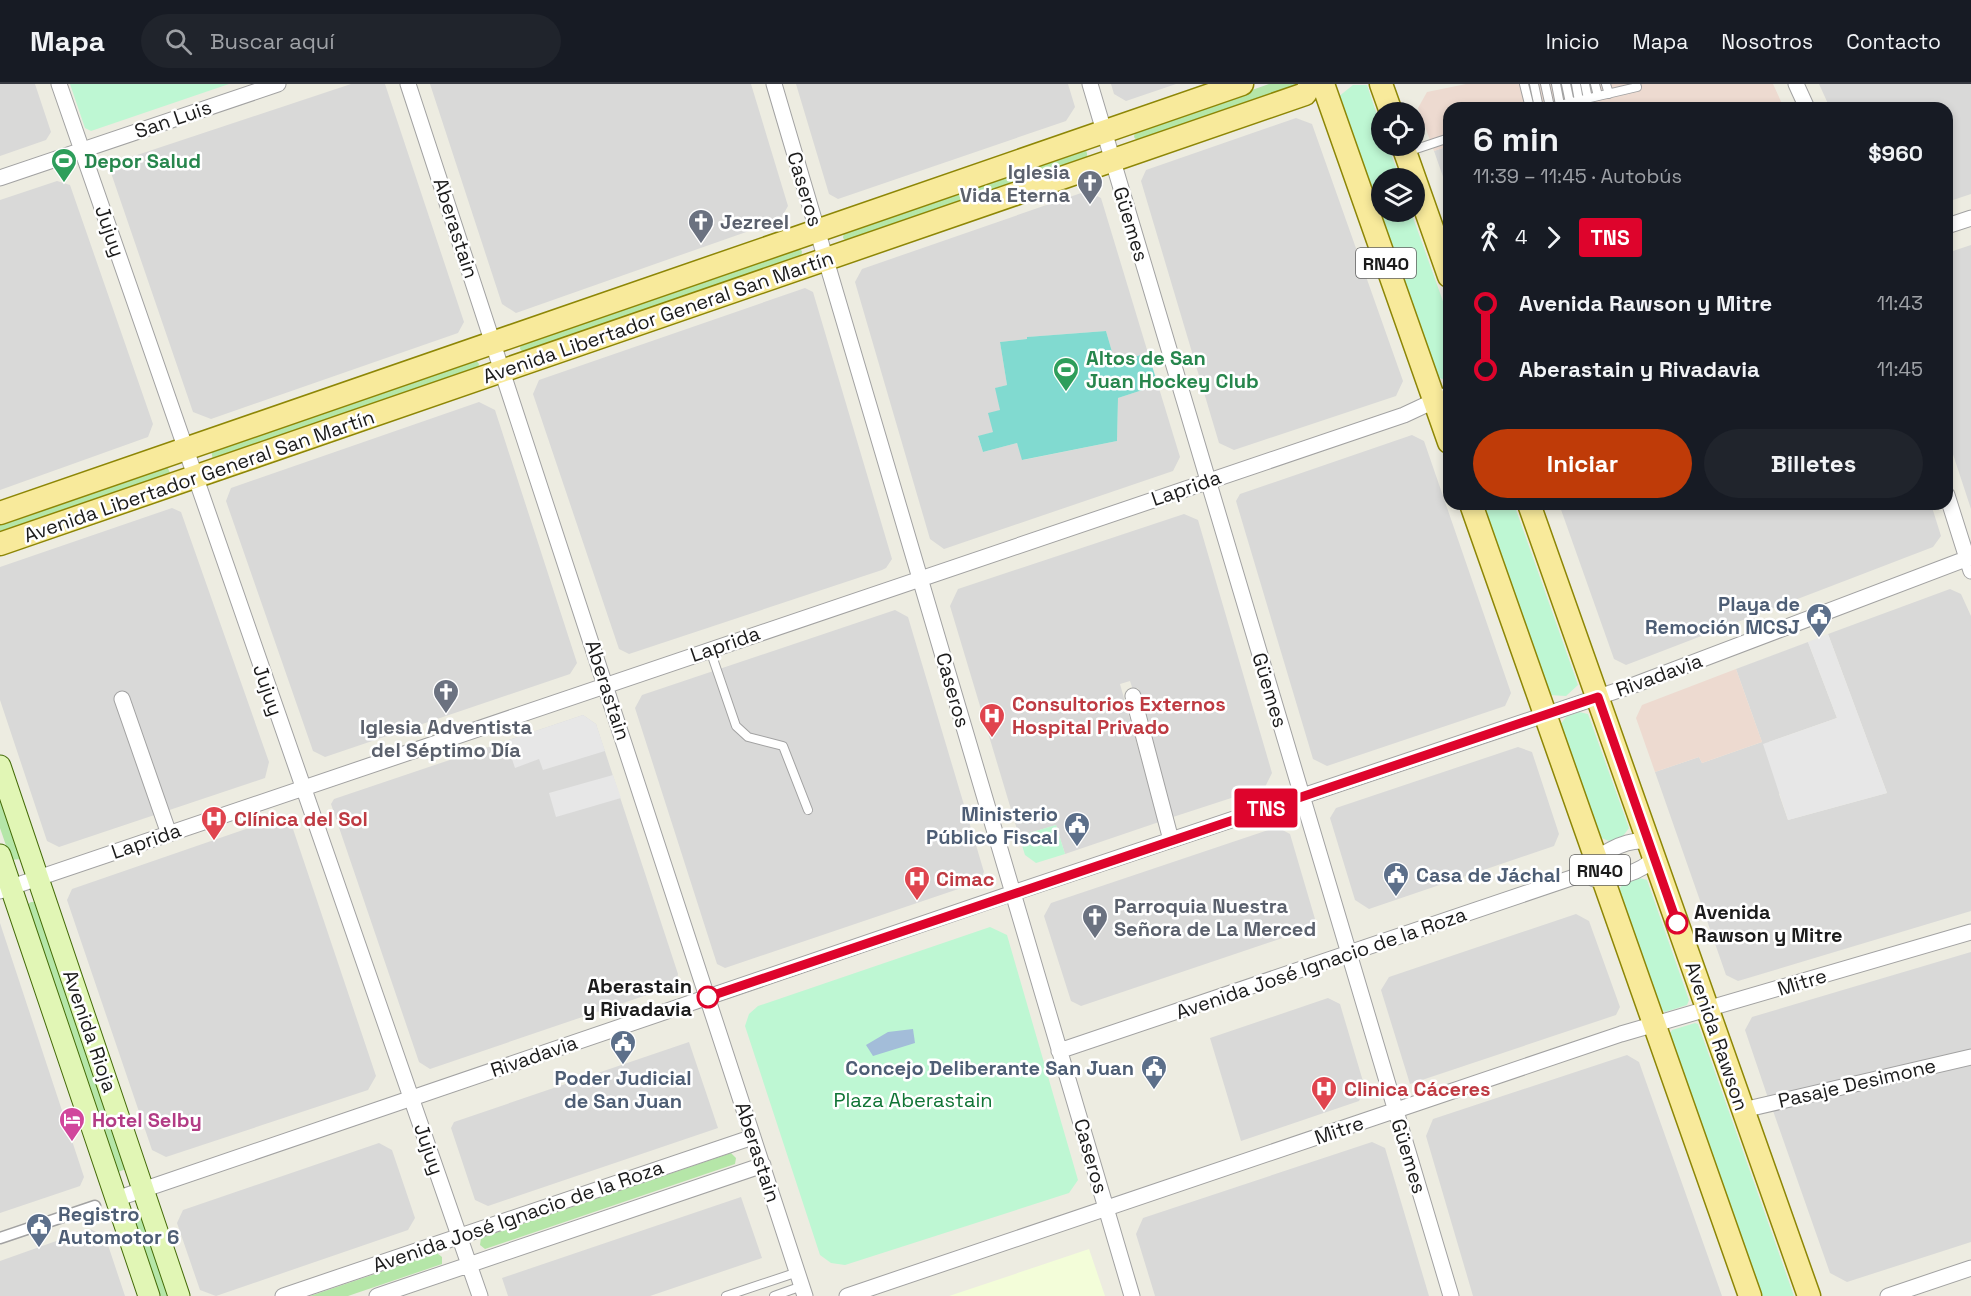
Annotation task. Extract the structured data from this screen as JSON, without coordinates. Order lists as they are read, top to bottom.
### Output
{
  "streets": {
    "main road": [
      "RN40",
      "Avenida Libertador General San Martín",
      "Avenida Rioja",
      "Avenida Rawson"
    ],
    "street": [
      "San Luis",
      "Caseros",
      "Güemes",
      "Aberastain",
      "Jujuy",
      "Laprida",
      "Rivadavia",
      "Avenida José Ignacio de la Roza",
      "Mitre",
      "Pasaje Desimone"
    ]
  },
  "crossings": [
    ["San Luis", "Jujuy"],
    ["Caseros", "Avenida Libertador General San Martín"],
    ["Caseros", "Laprida"],
    ["Caseros", "Rivadavia"],
    ["Caseros", "Avenida José Ignacio de la Roza"],
    ["Caseros", "Mitre"],
    ["Güemes", "Avenida Libertador General San Martín"],
    ["Güemes", "Laprida"],
    ["Güemes", "Rivadavia"],
    ["Güemes", "Avenida José Ignacio de la Roza"],
    ["Güemes", "Mitre"],
    ["Aberastain", "Avenida Libertador General San Martín"],
    ["Aberastain", "Laprida"],
    ["Aberastain", "Rivadavia"],
    ["Aberastain", "Avenida José Ignacio de la Roza"],
    ["Jujuy", "Avenida Libertador General San Martín"],
    ["Jujuy", "Laprida"],
    ["Jujuy", "Rivadavia"],
    ["Jujuy", "Avenida José Ignacio de la Roza"],
    ["RN40", "Laprida"],
    ["RN40", "Rivadavia"],
    ["RN40", "Avenida José Ignacio de la Roza"],
    ["RN40", "Mitre"],
    ["Laprida", "Avenida Rioja"],
    ["Rivadavia", "Avenida Rioja"],
    ["Rivadavia", "Avenida Rawson"],
    ["Avenida José Ignacio de la Roza", "Avenida Rawson"],
    ["Mitre", "Avenida Rawson"],
    ["Avenida Rawson", "Pasaje Desimone"]
  ],
  "parks": ["Plaza Aberastain"],
  "places": {
    "sports": ["Depor Salud", "Altos de San Juan Hockey Club"],
    "church": [
      "Iglesia Vida Eterna",
      "Jezreel",
      "Iglesia Adventista del Séptimo Día",
      "Parroquia Nuestra Señora de La Merced"
    ],
    "public building": [
      "Playa de Remoción MCSJ",
      "Ministerio Público Fiscal",
      "Casa de Jáchal",
      "Poder Judicial de San Juan",
      "Concejo Deliberante San Juan",
      "Registro Automotor 6"
    ],
    "hospital": [
      "Consultorios Externos Hospital Privado",
      "Clínica del Sol",
      "Cimac",
      "Clinica Cáceres"
    ],
    "other": ["Avenida Rawson y Mitre", "Aberastain y Rivadavia"],
    "hotel": ["Hotel Selby"]
  },
  "lines": ["bus line TNS"],
  "page": {
    "header": "Mapa",
    "search": "Buscar aquí",
    "nav": [
      "Inicio",
      "Mapa",
      "Nosotros",
      "Contacto"
    ],
    "on_map": "TNS",
    "heading": ["6 min", "11:39 – 11:45 · Autobús", "$960"],
    "legs": ["4", "TNS"],
    "list": [
      {
        "name": "Avenida Rawson y Mitre",
        "value": "11:43"
      },
      {
        "name": "Aberastain y Rivadavia",
        "value": "11:45"
      }
    ],
    "buttons": ["Iniciar", "Billetes"]
  }
}
